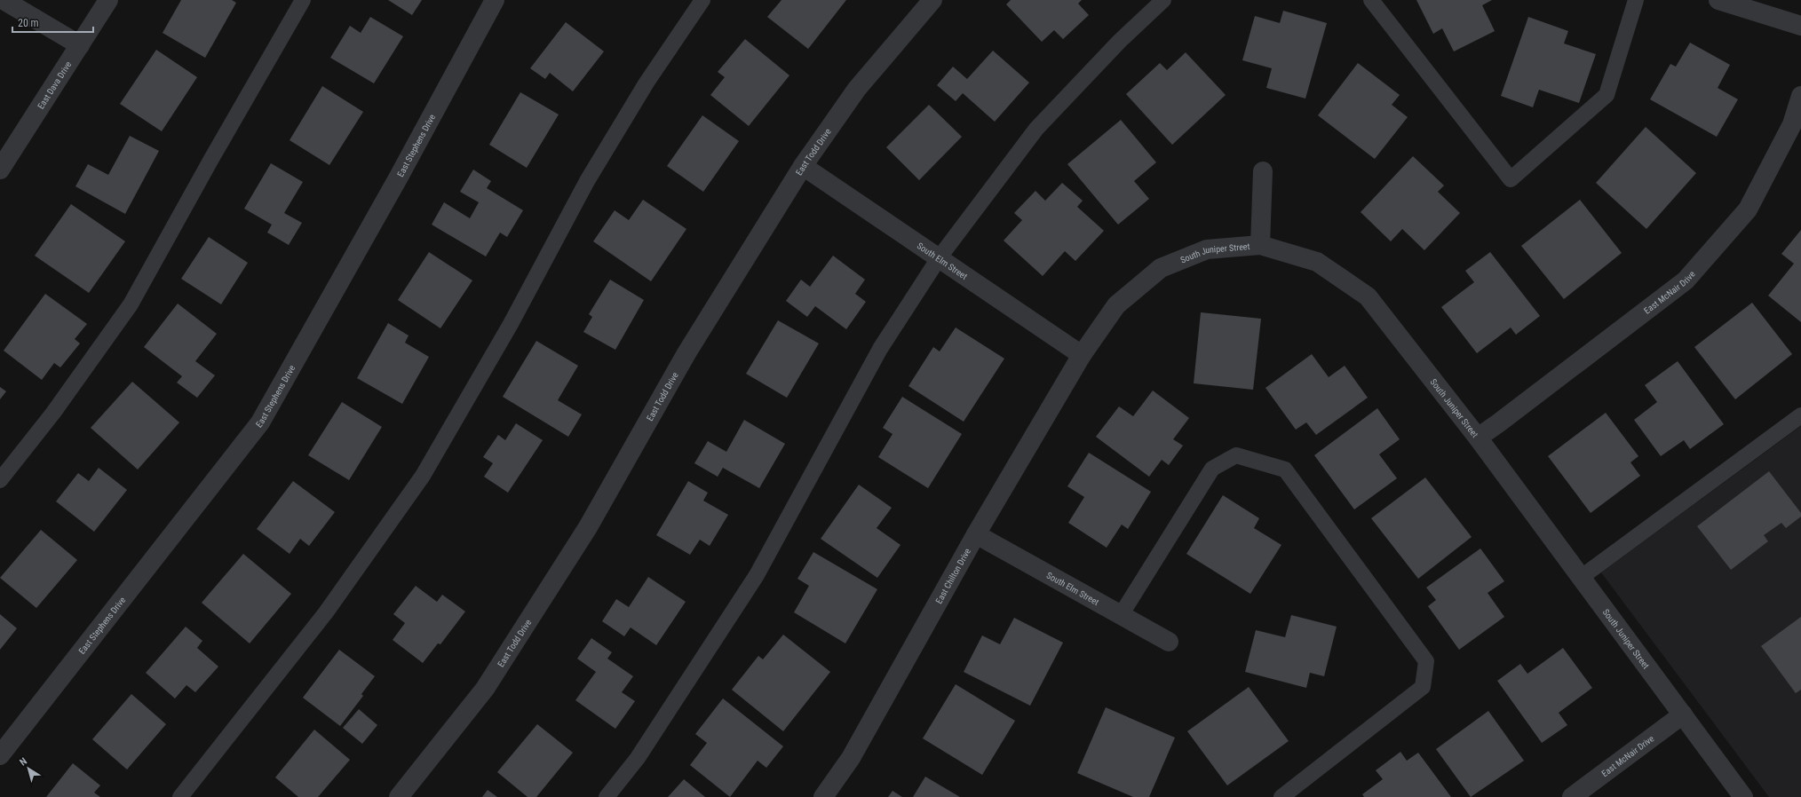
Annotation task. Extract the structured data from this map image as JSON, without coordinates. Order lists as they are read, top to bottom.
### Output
{
  "streets": {
    "street": [
      "East Dava Drive",
      "East Stephens Drive",
      "East Todd Drive",
      "South Juniper Street",
      "South Elm Street",
      "East McNair Drive",
      "East Chilton Drive"
    ]
  },
  "crossings": [
    ["East Todd Drive", "South Elm Street"],
    ["South Juniper Street", "South Elm Street"],
    ["South Juniper Street", "East McNair Drive"],
    ["South Juniper Street", "East Chilton Drive"],
    ["South Elm Street", "East Chilton Drive"]
  ],
  "scale_bar": "20 m",
  "north": "top left"
}
